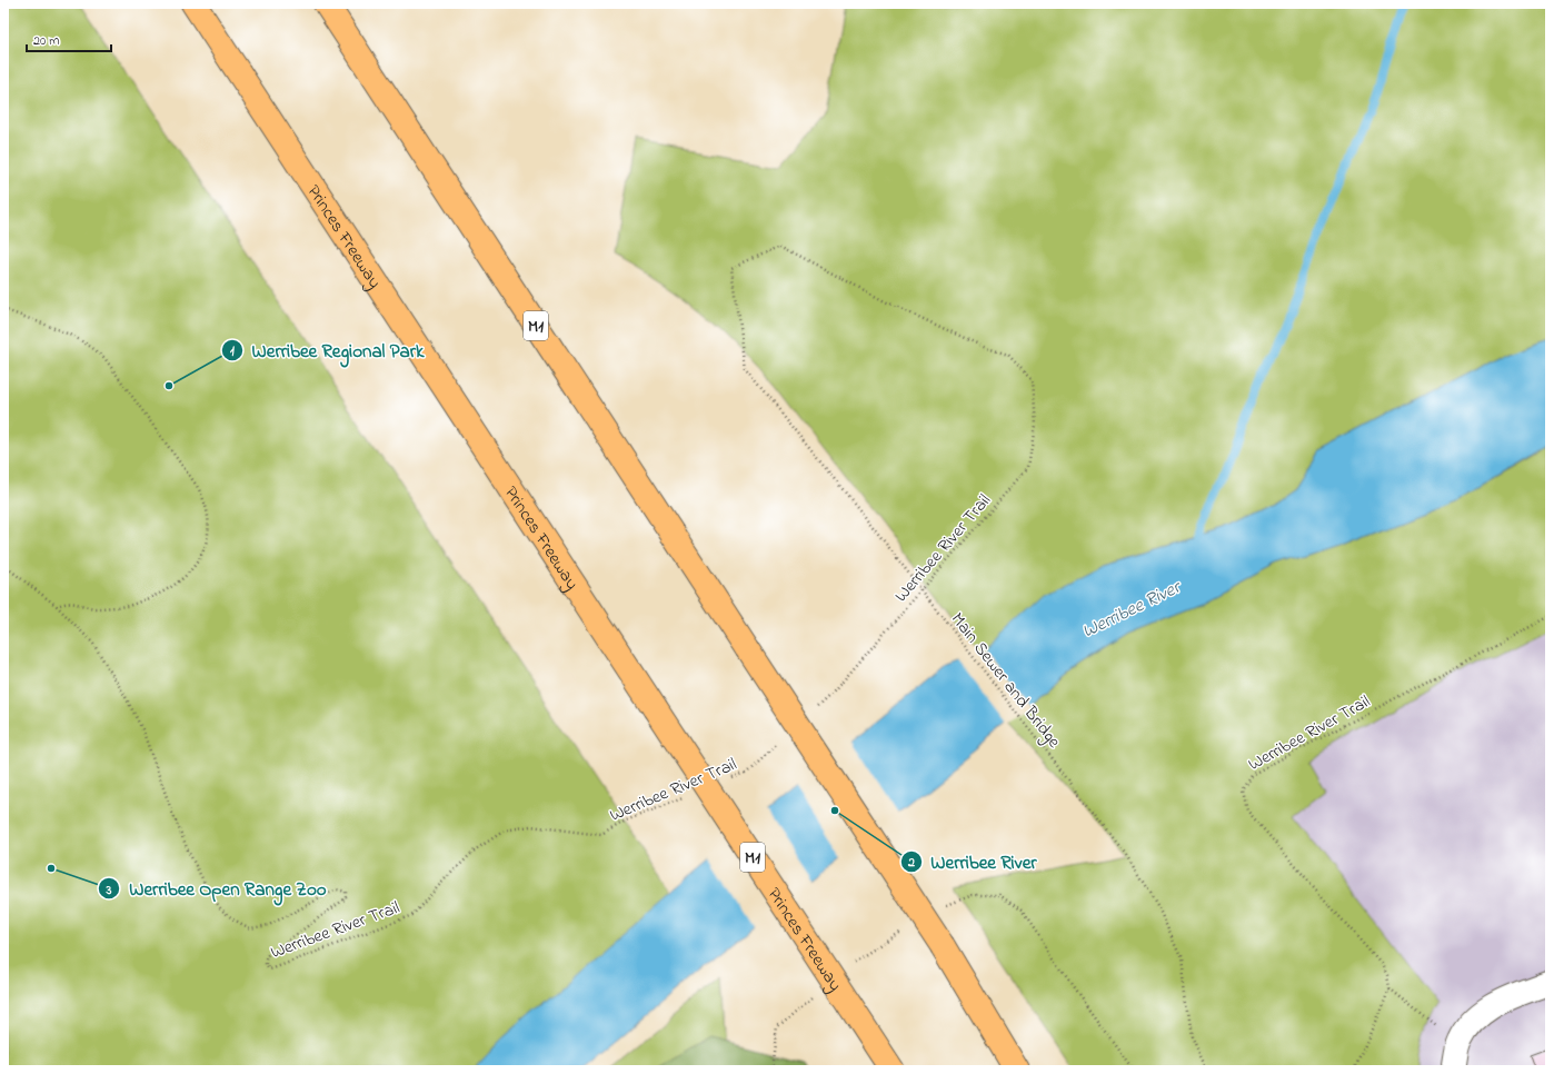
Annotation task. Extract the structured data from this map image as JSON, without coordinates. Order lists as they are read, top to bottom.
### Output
{
  "streets": {
    "highway": ["Princes Freeway", "M1"],
    "path": ["Werribee River Trail", "Main Sewer and Bridge"]
  },
  "crossings": [
    ["Werribee River Trail", "Main Sewer and Bridge"]
  ],
  "water": ["Werribee River"],
  "places": ["Werribee Regional Park", "Werribee River", "Werribee Open Range Zoo"],
  "scale_bar": "20 m"
}
